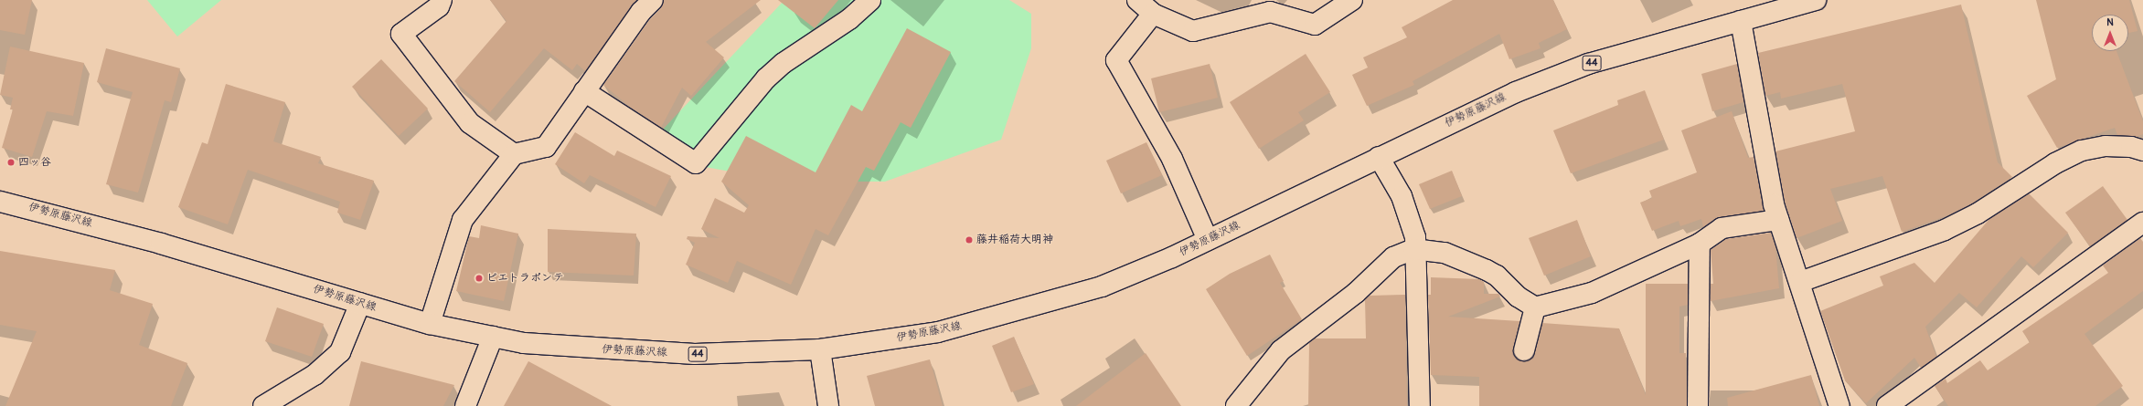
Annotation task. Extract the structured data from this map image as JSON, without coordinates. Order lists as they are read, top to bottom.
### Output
{
  "streets": {
    "street": ["44", "伊勢原藤沢線"]
  },
  "places": ["四ッ谷", "藤井稲荷大明神", "ピエトラポンテ"],
  "north": "top"
}
